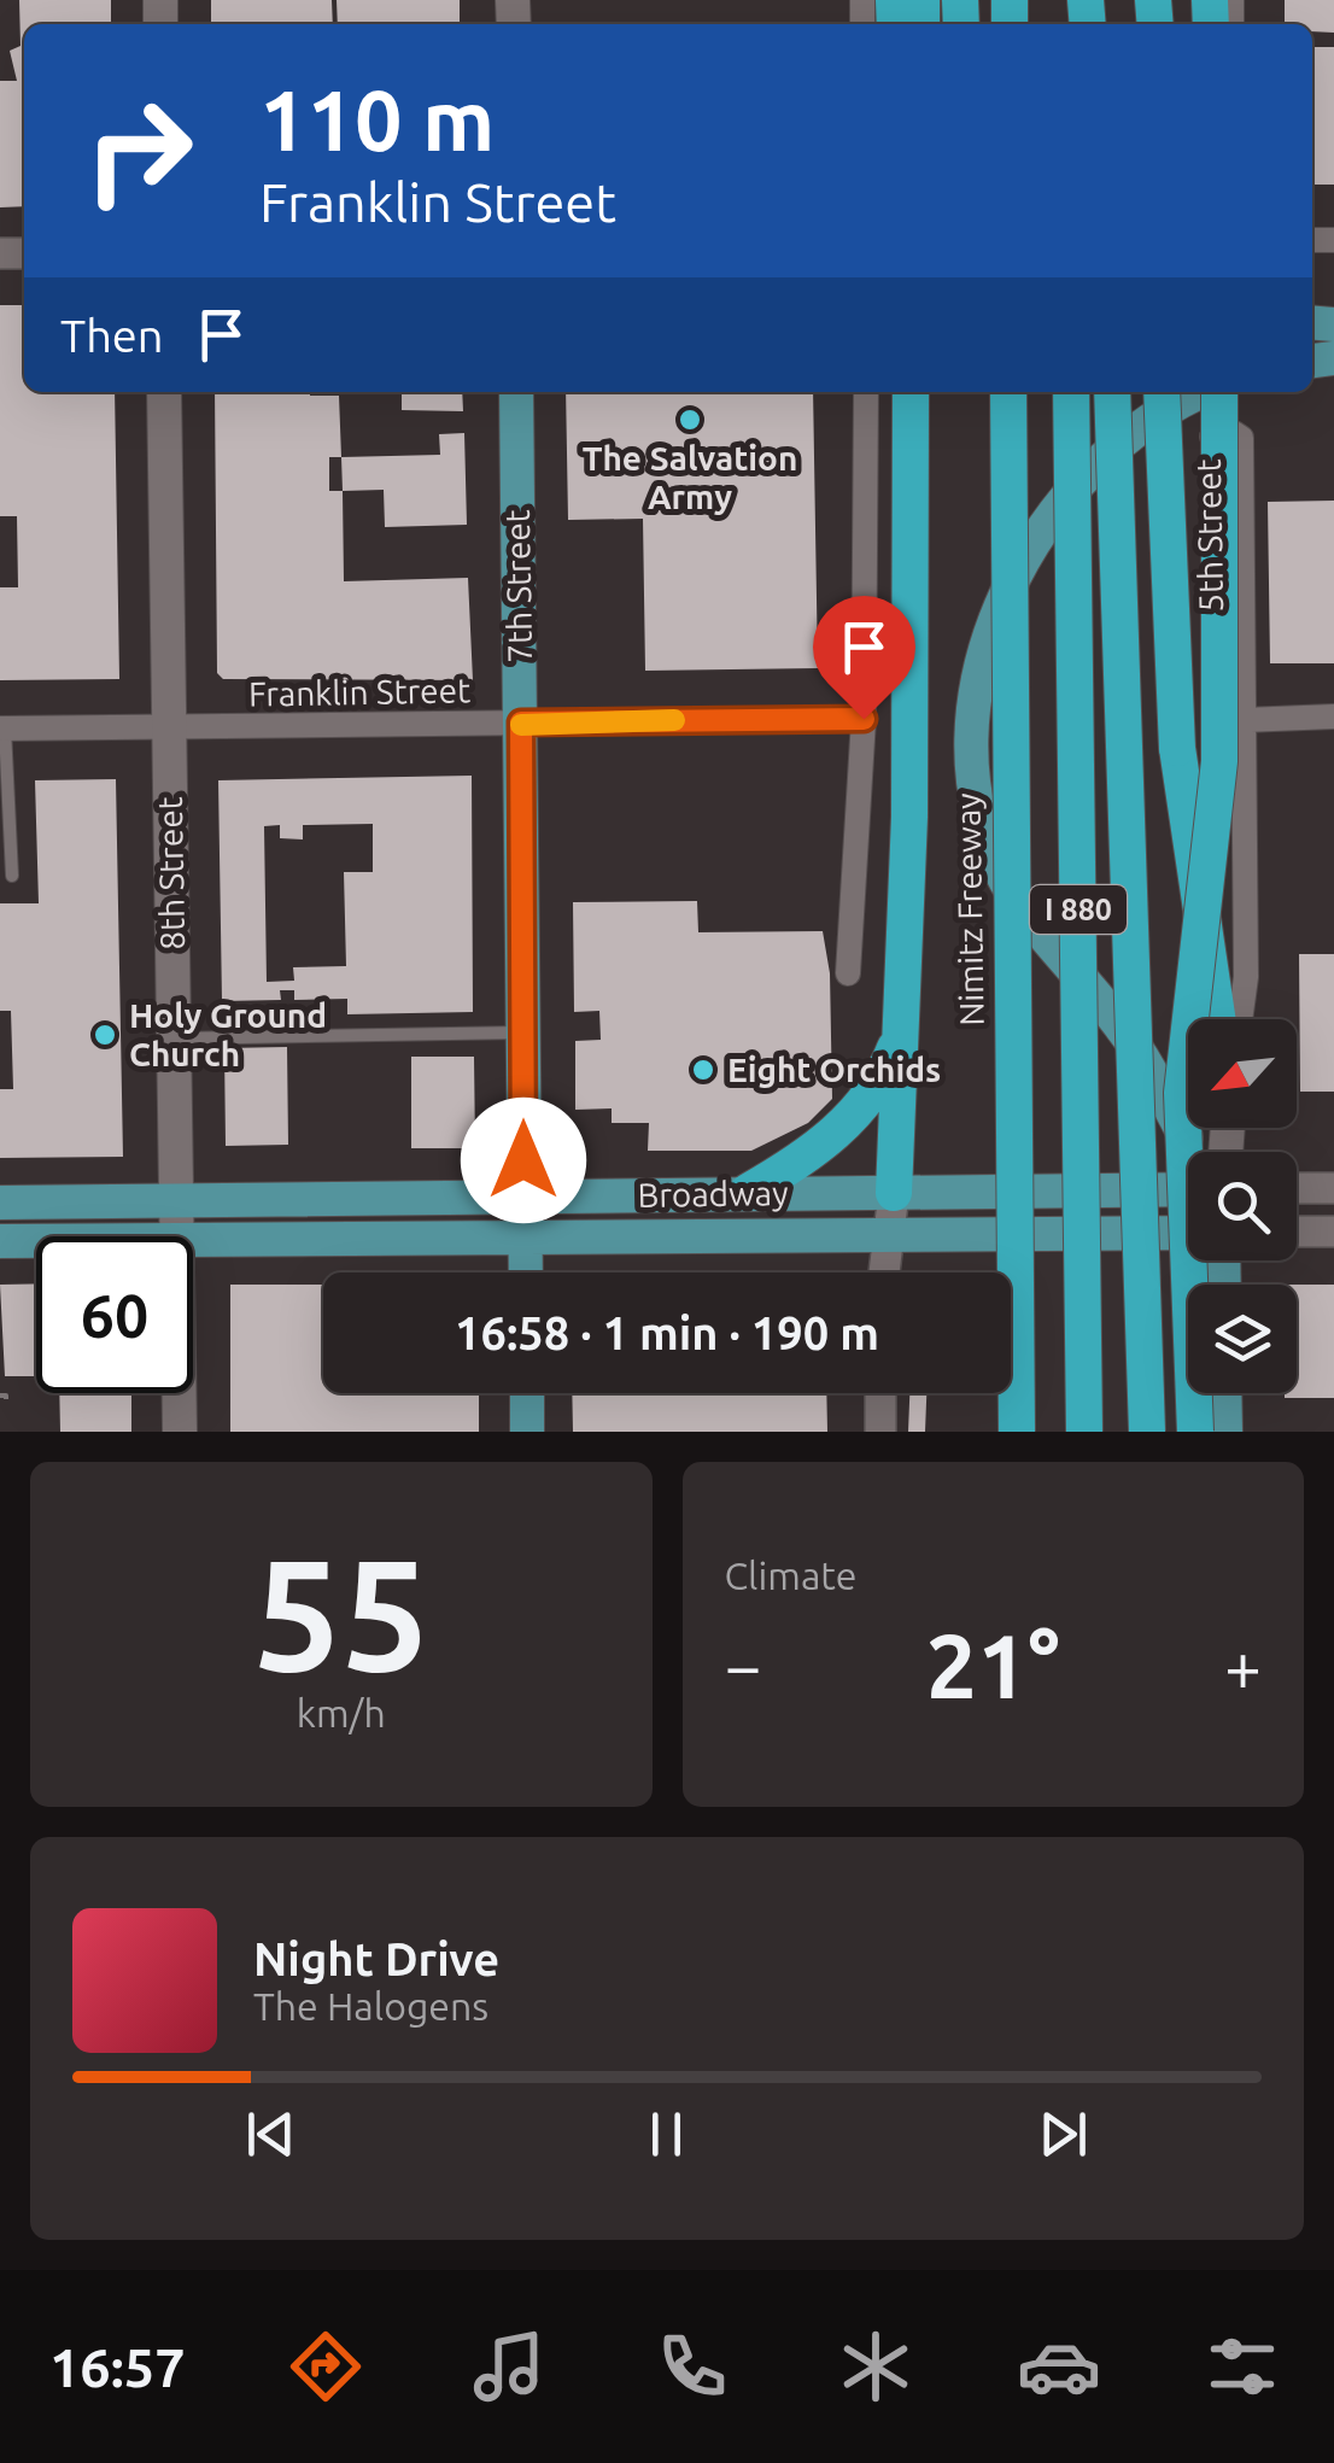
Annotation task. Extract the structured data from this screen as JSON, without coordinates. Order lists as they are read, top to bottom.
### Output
{
  "streets": {
    "highway": ["Nimitz Freeway", "I 880"],
    "main road": ["7th Street", "8th Street", "Broadway"],
    "street": ["5th Street", "Franklin Street"]
  },
  "crossings": [
    ["7th Street", "Franklin Street"],
    ["7th Street", "Broadway"],
    ["Franklin Street", "8th Street"],
    ["8th Street", "Broadway"]
  ],
  "places": ["The Salvation Army", "Holy Ground Church", "Eight Orchids"],
  "north": "bottom left",
  "page": {
    "turn": ["110 m", "Franklin Street"],
    "then": "Then",
    "limit": "60",
    "trip": "16:58 · 1 min · 190 m",
    "tile": [
      ["55", "km/h"],
      "Climate"
    ],
    "heat": ["−", "21°", "+"],
    "song": ["Night Drive", "The Halogens"],
    "tabs": "16:57"
  }
}
